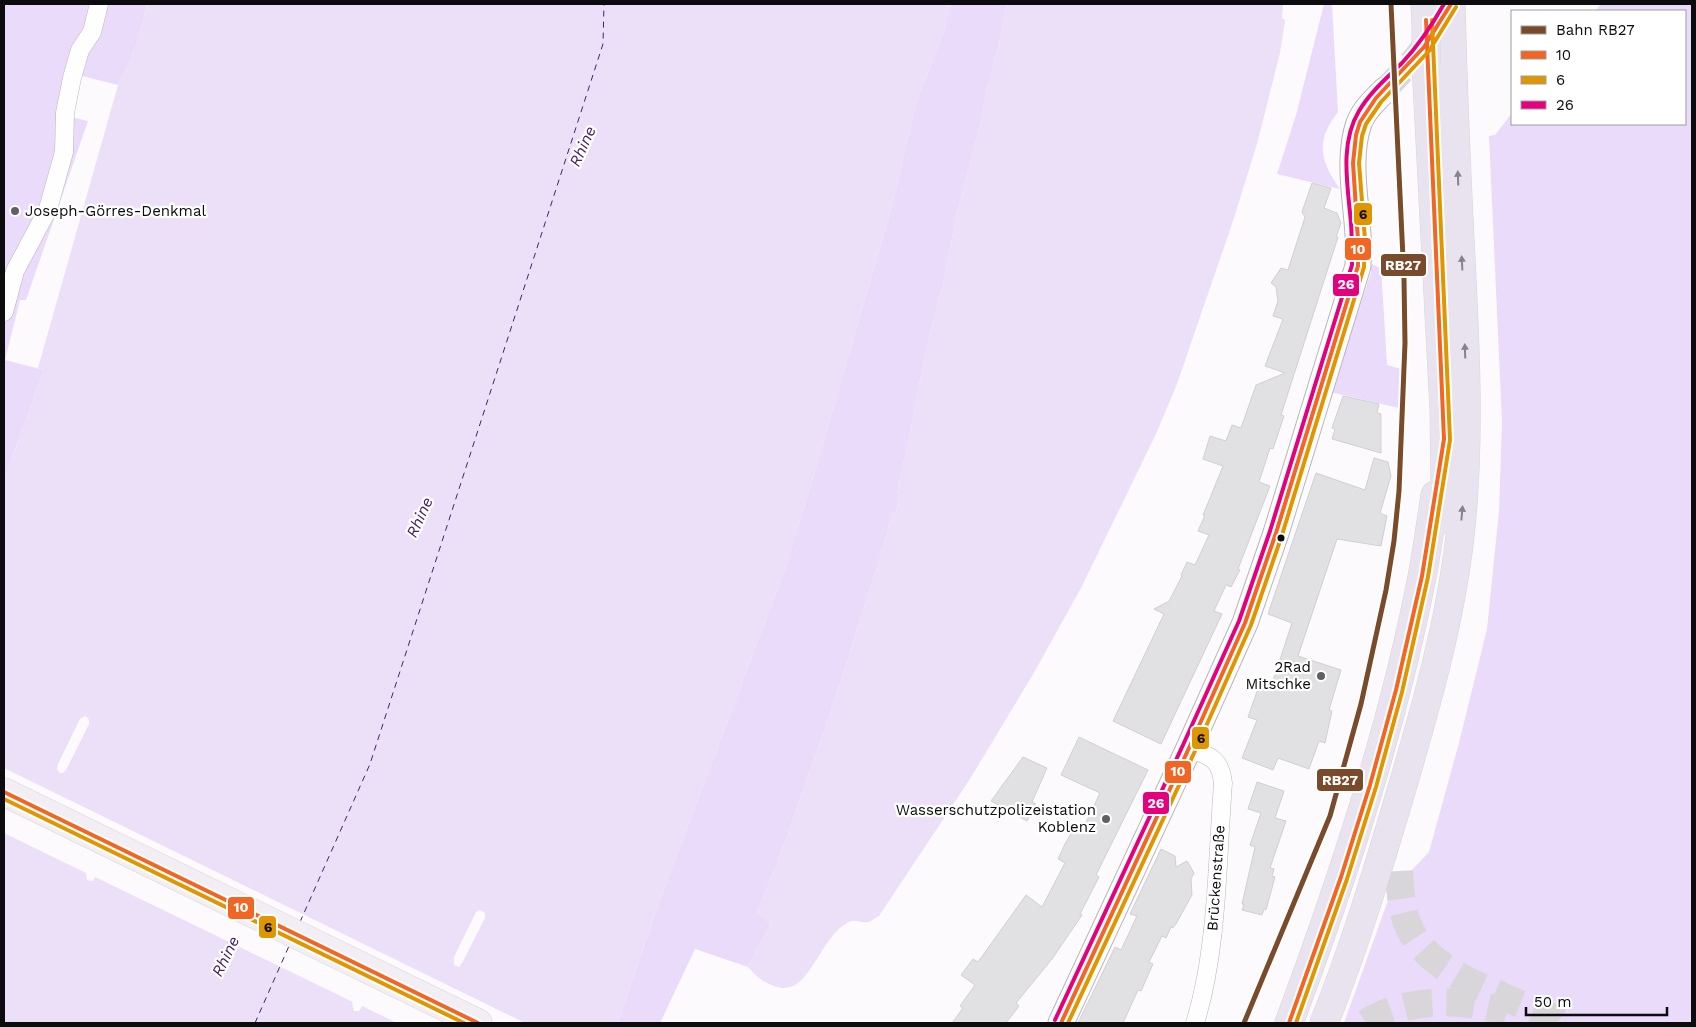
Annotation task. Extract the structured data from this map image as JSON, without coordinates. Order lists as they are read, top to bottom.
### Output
{
  "streets": {
    "street": ["Brückenstraße"]
  },
  "water": ["Rhine"],
  "places": ["Joseph-Görres-Denkmal", "2Rad Mitschke", "Wasserschutzpolizeistation Koblenz"],
  "lines": [
    "rail line RB27",
    "transit line 10",
    "transit line 26",
    "transit line 6"
  ],
  "legend": [
    "Bahn RB27",
    "10",
    "6",
    "26"
  ],
  "scale_bar": "50 m"
}
